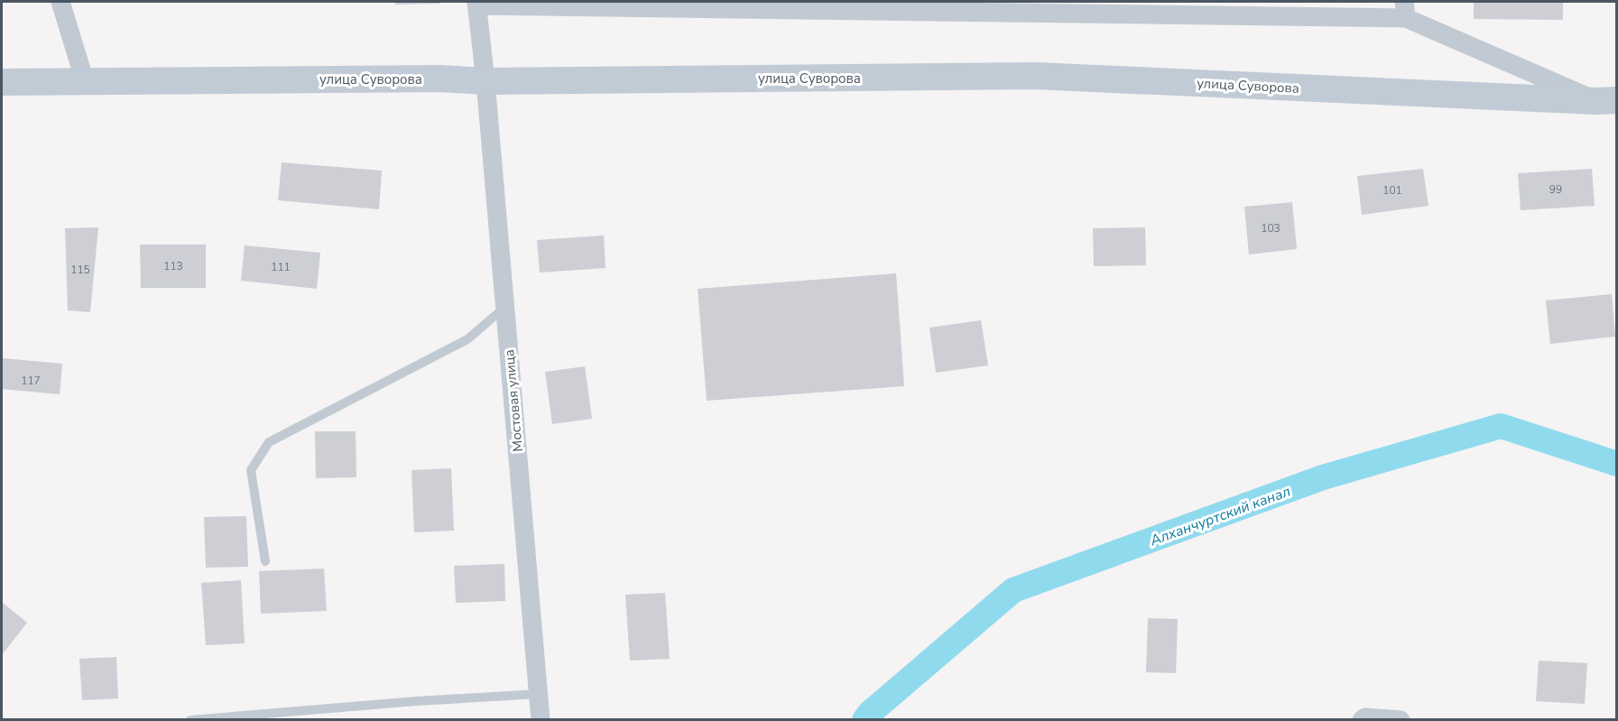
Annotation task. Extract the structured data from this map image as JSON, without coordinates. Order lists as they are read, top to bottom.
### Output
{
  "streets": {
    "main road": ["улица Суворова"],
    "street": ["Мостовая улица"]
  },
  "crossings": [
    ["улица Суворова", "Мостовая улица"]
  ],
  "water": ["Алханчуртский канал"],
  "house_numbers": [
    "99",
    "101",
    "103",
    "113",
    "111",
    "115",
    "117"
  ]
}
